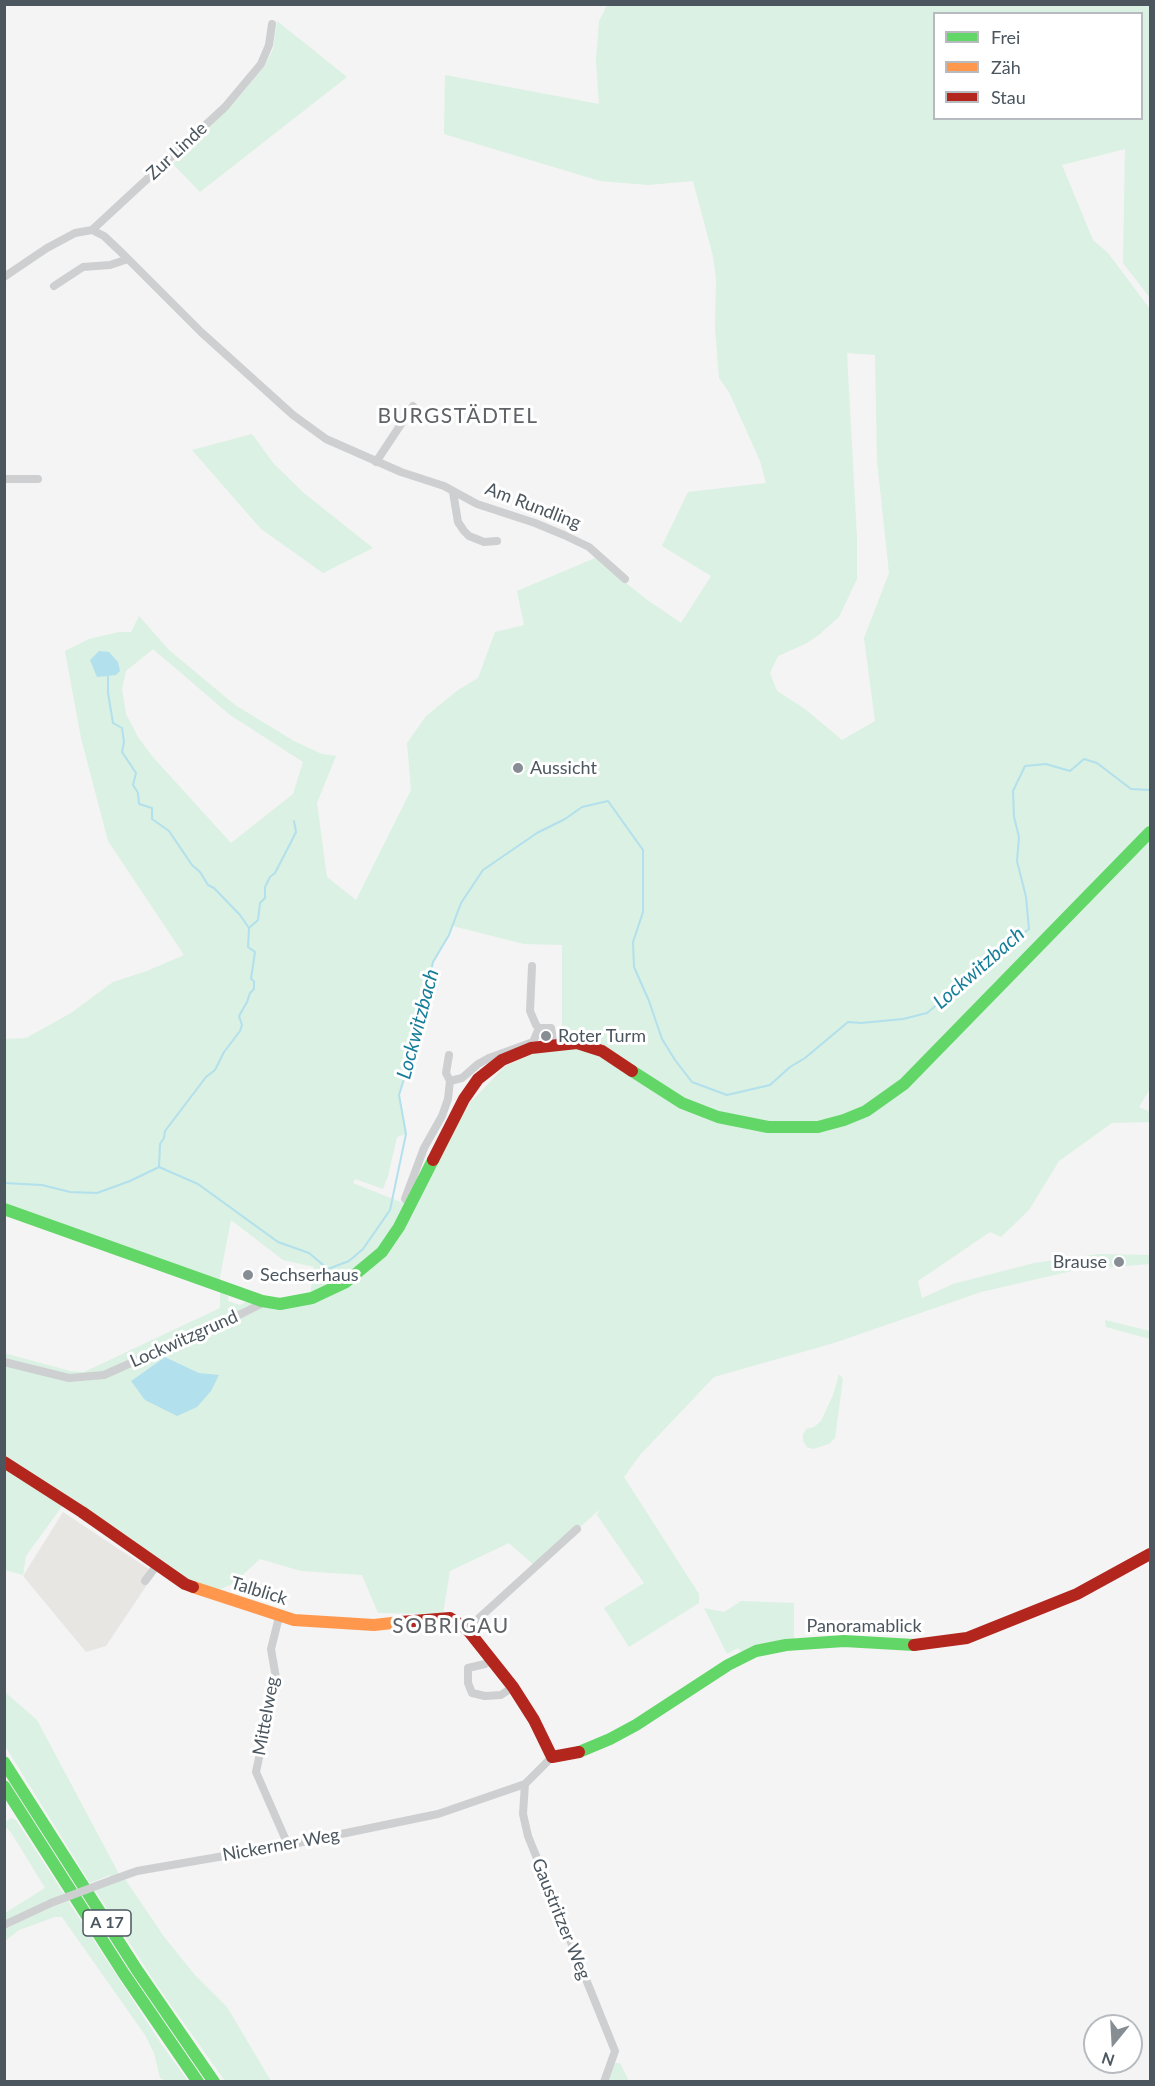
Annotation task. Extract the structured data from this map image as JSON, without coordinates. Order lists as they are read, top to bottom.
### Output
{
  "streets": {
    "main road": ["Talblick", "Panoramablick", "A 17"],
    "street": [
      "Zur Linde",
      "Am Rundling",
      "Lockwitzgrund",
      "Mittelweg",
      "Nickerner Weg",
      "Gaustritzer Weg"
    ]
  },
  "crossings": [
    ["Talblick", "Mittelweg"],
    ["Panoramablick", "Nickerner Weg"],
    ["Mittelweg", "Nickerner Weg"],
    ["Nickerner Weg", "Gaustritzer Weg"]
  ],
  "districts": ["BURGSTÄDTEL", "SOBRIGAU"],
  "water": ["Lockwitzbach"],
  "places": [
    "Aussicht",
    "Roter Turm",
    "Brause",
    "Sechserhaus"
  ],
  "legend": ["Frei", "Zäh", "Stau"],
  "north": "bottom"
}
